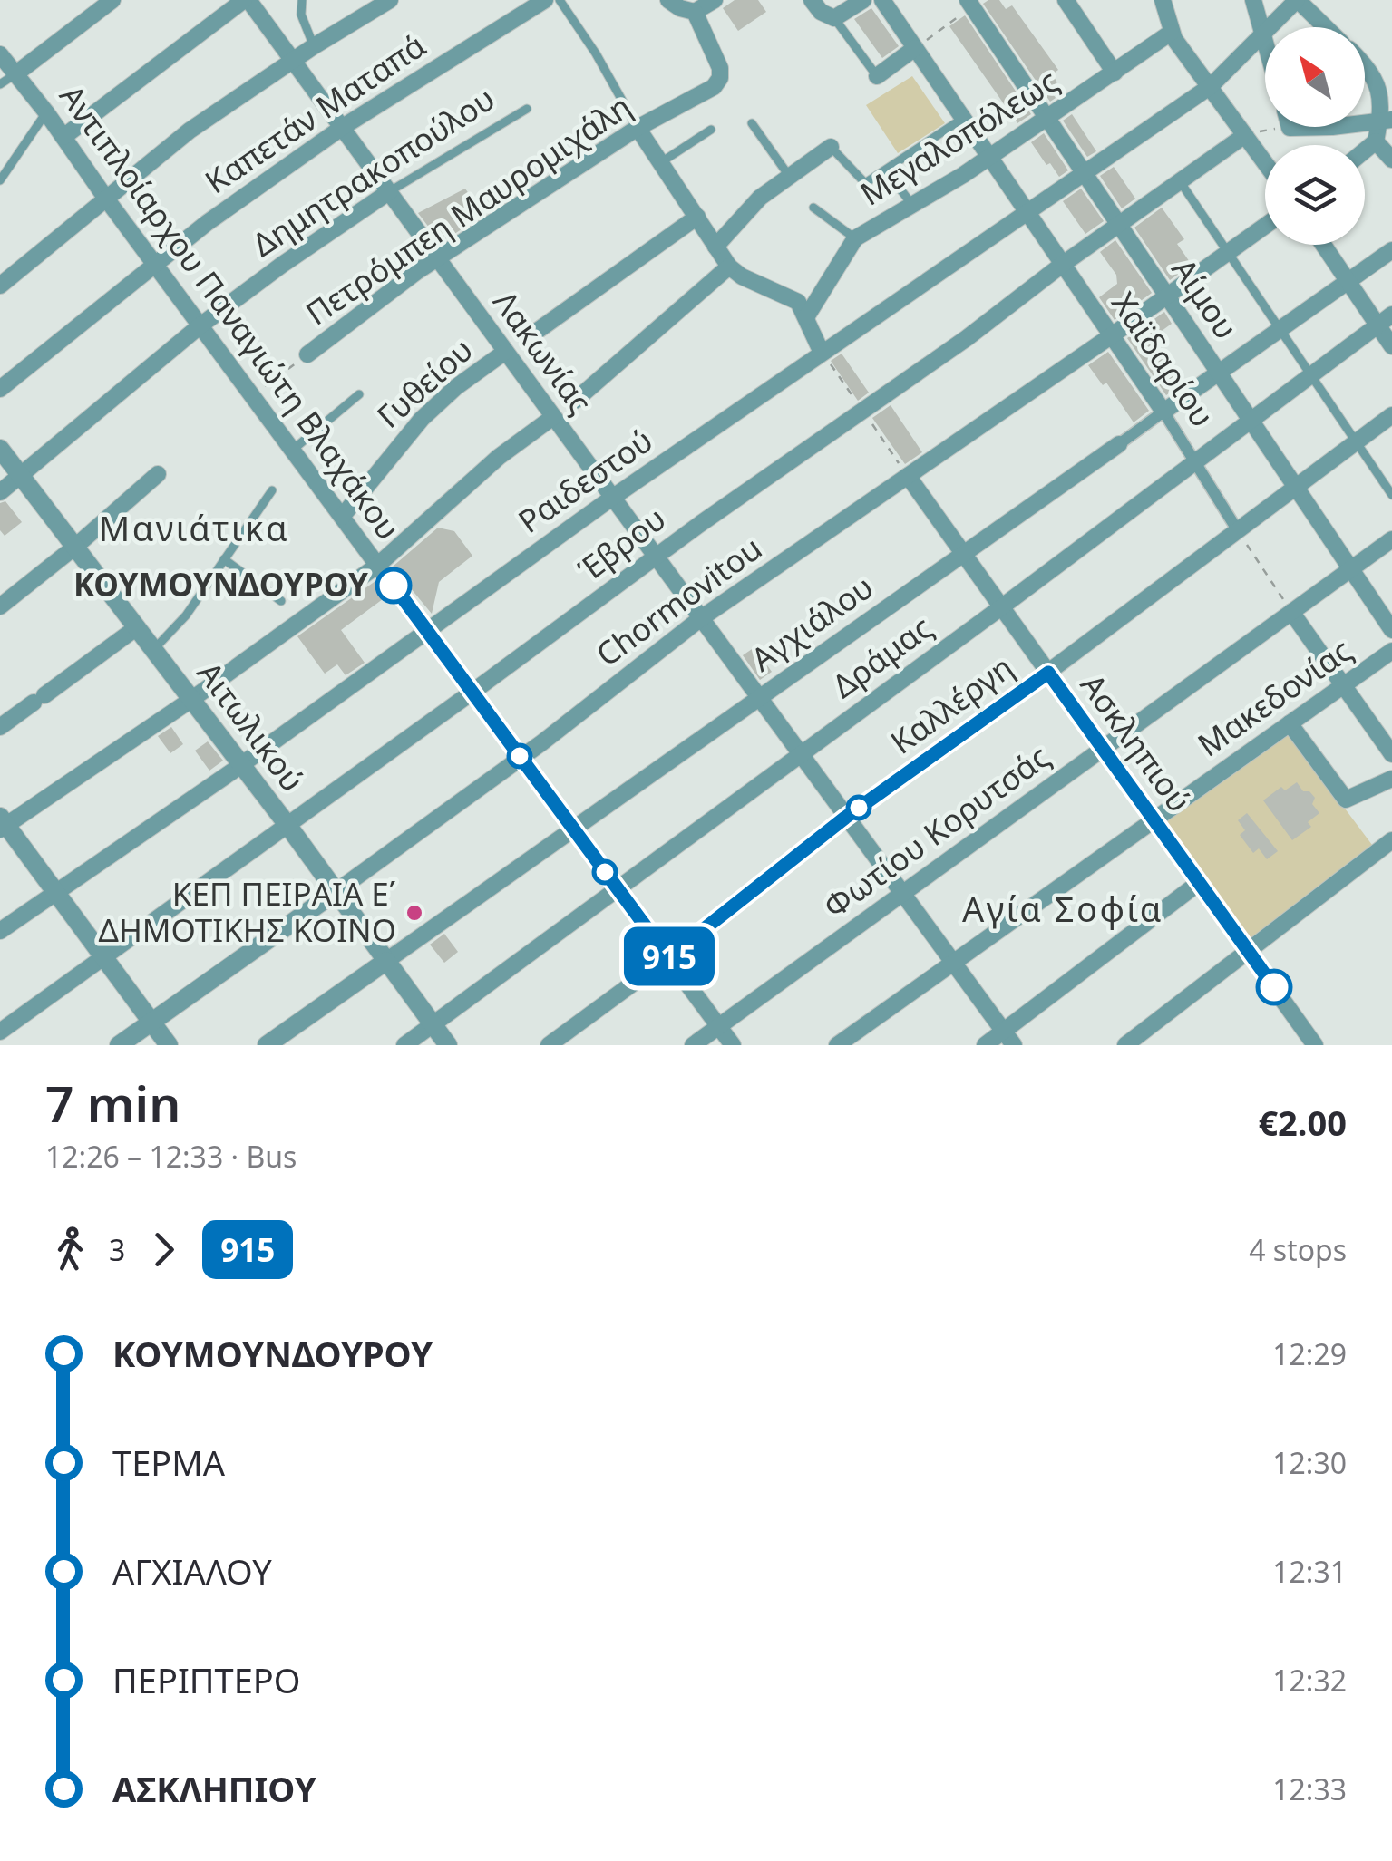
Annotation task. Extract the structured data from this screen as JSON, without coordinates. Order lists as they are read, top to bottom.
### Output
{
  "streets": {
    "street": [
      "Καπετάν Ματαπά",
      "Μεγαλοπόλεως",
      "Δημητρακοπούλου",
      "Πετρόμπεη Μαυρομιχάλη",
      "Αίμου",
      "Αντιπλοίαρχου Παναγιώτη Βλαχάκου",
      "Λακωνίας",
      "Χαϊδαρίου",
      "Γυθείου",
      "Ραιδεστού",
      "Έβρου",
      "Chormovitou",
      "Αγχιάλου",
      "Δράμας",
      "Μακεδονίας",
      "Καλλέργη",
      "Αιτωλικού",
      "Ασκληπιού",
      "Φωτίου Κορυτσάς"
    ]
  },
  "crossings": [
    ["Καπετάν Ματαπά", "Αντιπλοίαρχου Παναγιώτη Βλαχάκου"],
    ["Καπετάν Ματαπά", "Λακωνίας"],
    ["Μεγαλοπόλεως", "Αίμου"],
    ["Μεγαλοπόλεως", "Χαϊδαρίου"],
    ["Δημητρακοπούλου", "Αντιπλοίαρχου Παναγιώτη Βλαχάκου"],
    ["Δημητρακοπούλου", "Λακωνίας"],
    ["Δημητρακοπούλου", "Αιτωλικού"],
    ["Πετρόμπεη Μαυρομιχάλη", "Αντιπλοίαρχου Παναγιώτη Βλαχάκου"],
    ["Πετρόμπεη Μαυρομιχάλη", "Λακωνίας"],
    ["Αίμου", "Ραιδεστού"],
    ["Αίμου", "Έβρου"],
    ["Αίμου", "Chormovitou"],
    ["Αίμου", "Αγχιάλου"],
    ["Αίμου", "Δράμας"],
    ["Αίμου", "Καλλέργη"],
    ["Αίμου", "Φωτίου Κορυτσάς"],
    ["Αντιπλοίαρχου Παναγιώτη Βλαχάκου", "Γυθείου"],
    ["Αντιπλοίαρχου Παναγιώτη Βλαχάκου", "Ραιδεστού"],
    ["Αντιπλοίαρχου Παναγιώτη Βλαχάκου", "Έβρου"],
    ["Αντιπλοίαρχου Παναγιώτη Βλαχάκου", "Chormovitou"],
    ["Αντιπλοίαρχου Παναγιώτη Βλαχάκου", "Αγχιάλου"],
    ["Αντιπλοίαρχου Παναγιώτη Βλαχάκου", "Δράμας"],
    ["Αντιπλοίαρχου Παναγιώτη Βλαχάκου", "Καλλέργη"],
    ["Αντιπλοίαρχου Παναγιώτη Βλαχάκου", "Φωτίου Κορυτσάς"],
    ["Λακωνίας", "Γυθείου"],
    ["Λακωνίας", "Ραιδεστού"],
    ["Λακωνίας", "Έβρου"],
    ["Λακωνίας", "Chormovitou"],
    ["Λακωνίας", "Αγχιάλου"],
    ["Λακωνίας", "Δράμας"],
    ["Λακωνίας", "Μακεδονίας"],
    ["Λακωνίας", "Καλλέργη"],
    ["Λακωνίας", "Φωτίου Κορυτσάς"],
    ["Χαϊδαρίου", "Ραιδεστού"],
    ["Χαϊδαρίου", "Έβρου"],
    ["Χαϊδαρίου", "Chormovitou"],
    ["Χαϊδαρίου", "Αγχιάλου"],
    ["Χαϊδαρίου", "Δράμας"],
    ["Χαϊδαρίου", "Καλλέργη"],
    ["Ραιδεστού", "Αιτωλικού"],
    ["Έβρου", "Αιτωλικού"],
    ["Chormovitou", "Αιτωλικού"],
    ["Chormovitou", "Ασκληπιού"],
    ["Αγχιάλου", "Αιτωλικού"],
    ["Αγχιάλου", "Ασκληπιού"],
    ["Δράμας", "Αιτωλικού"],
    ["Δράμας", "Ασκληπιού"],
    ["Μακεδονίας", "Ασκληπιού"],
    ["Καλλέργη", "Ασκληπιού"],
    ["Ασκληπιού", "Φωτίου Κορυτσάς"]
  ],
  "districts": ["Μανιάτικα", "Αγία Σοφία"],
  "places": ["ΚΟΥΜΟΥΝΔΟΥΡΟΥ", "ΚΕΠ ΠΕΙΡΑΙΑ Ε΄ ΔΗΜΟΤΙΚΗΣ ΚΟΙΝΟ"],
  "lines": ["bus line 915"],
  "north": "top left",
  "page": {
    "on_map": "915",
    "heading": ["7 min", "12:26 – 12:33 · Bus", "€2.00"],
    "legs": ["3", "915", "4 stops"],
    "list": [
      {
        "name": "ΚΟΥΜΟΥΝΔΟΥΡΟΥ",
        "value": "12:29"
      },
      {
        "name": "ΤΕΡΜΑ",
        "value": "12:30"
      },
      {
        "name": "ΑΓΧΙΑΛΟΥ",
        "value": "12:31"
      },
      {
        "name": "ΠΕΡΙΠΤΕΡΟ",
        "value": "12:32"
      },
      {
        "name": "ΑΣΚΛΗΠΙΟΥ",
        "value": "12:33"
      }
    ]
  }
}
